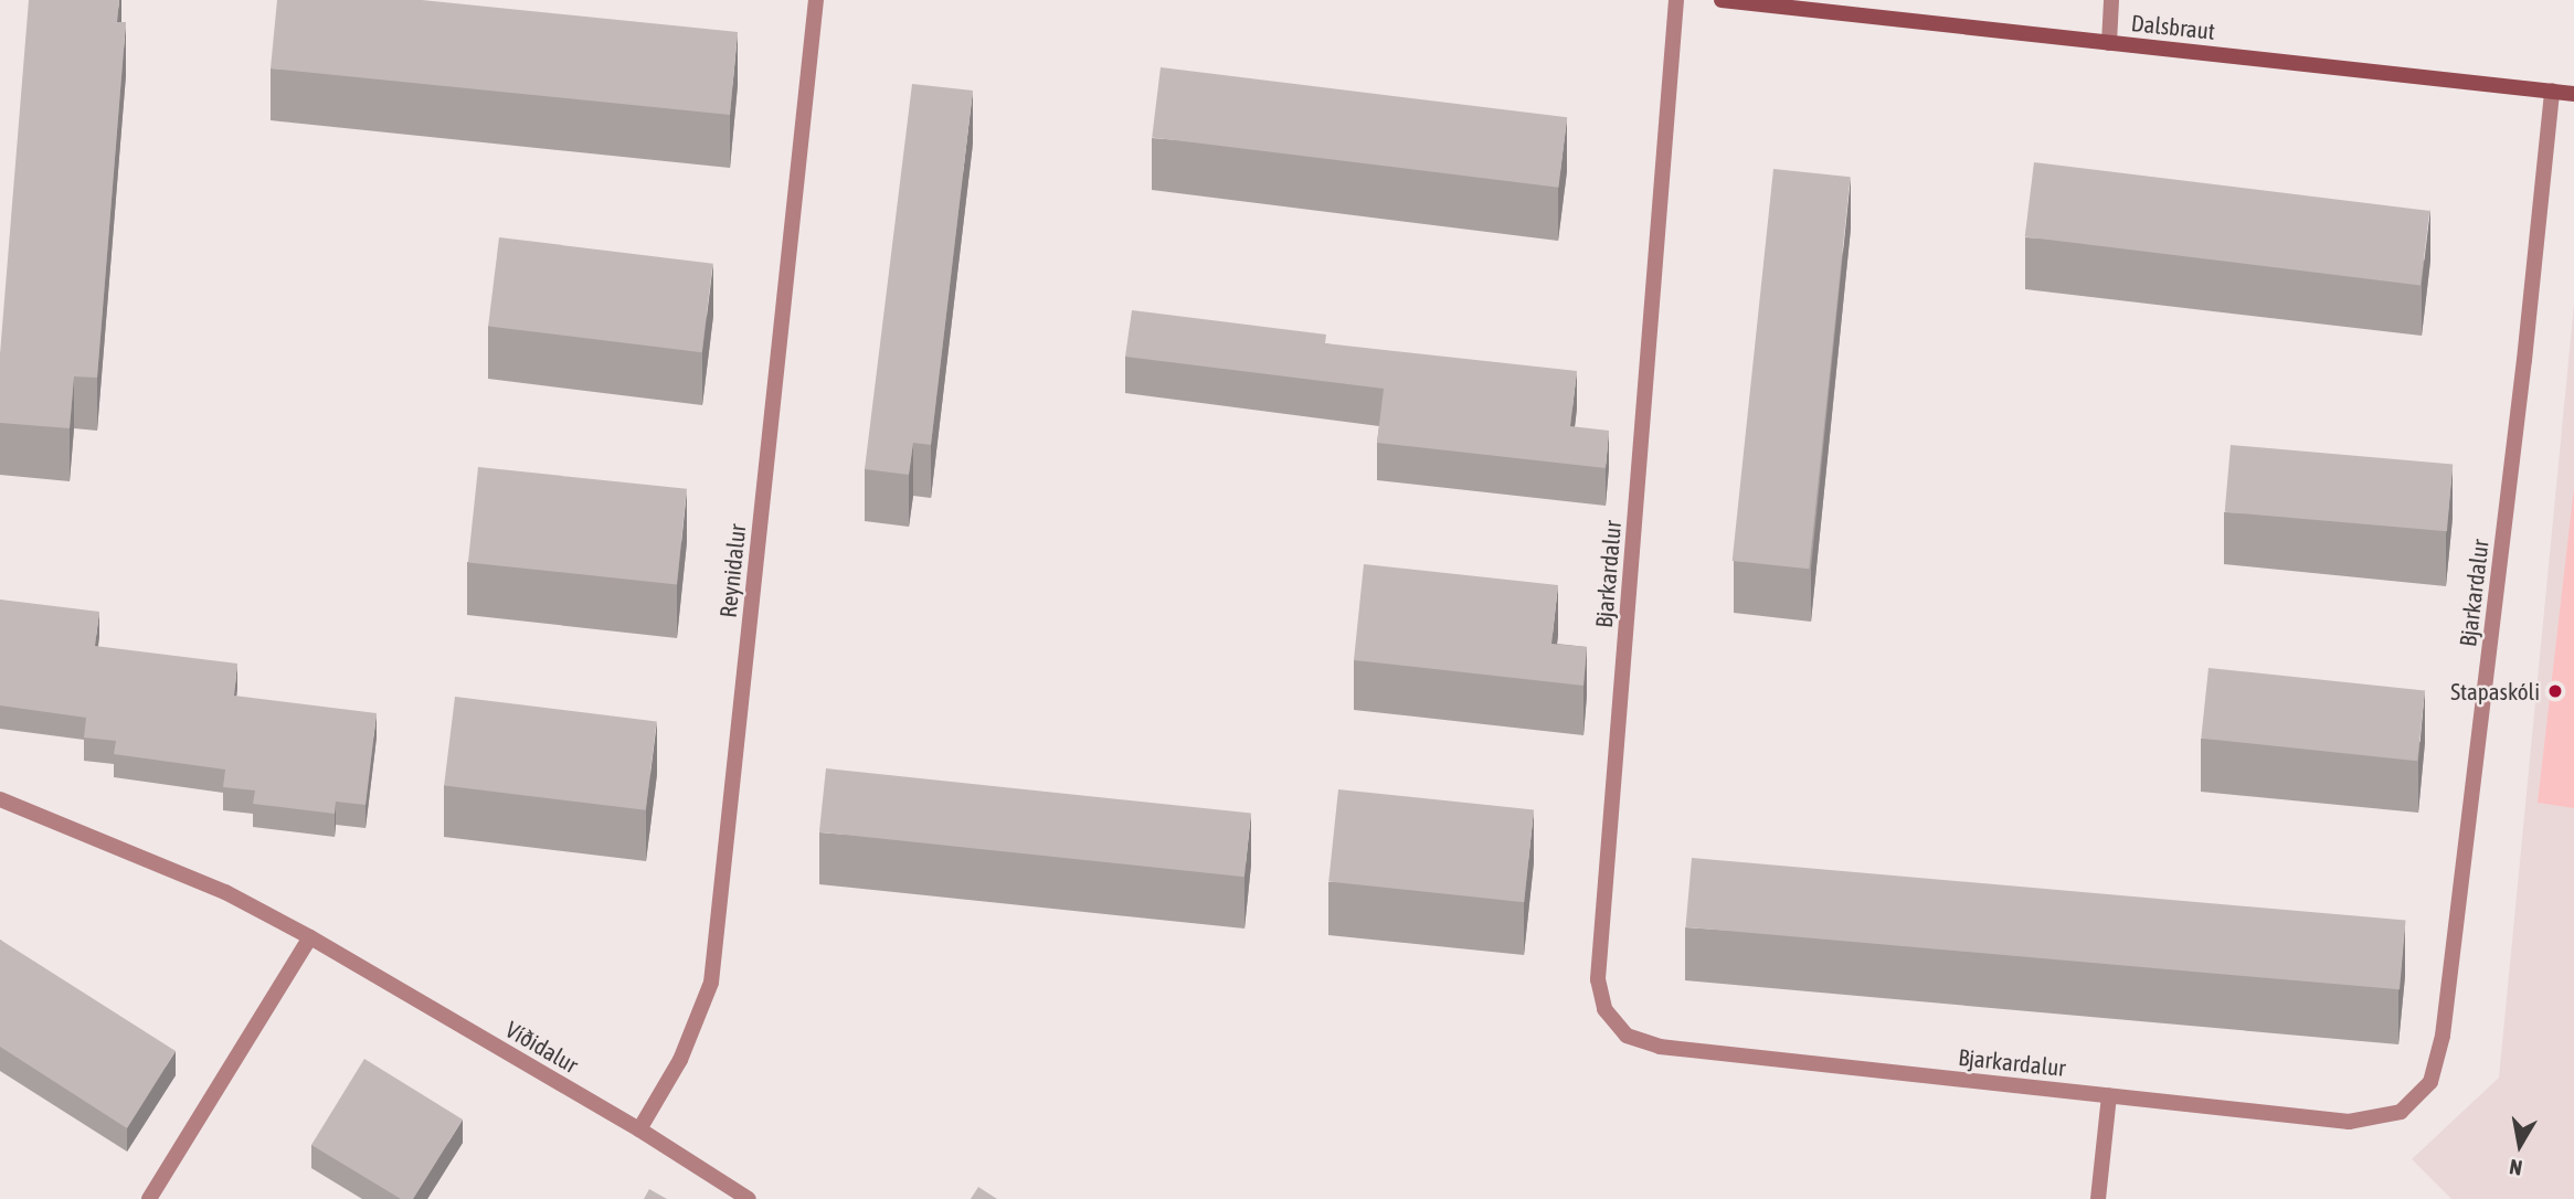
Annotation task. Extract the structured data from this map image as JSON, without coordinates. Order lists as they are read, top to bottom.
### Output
{
  "streets": {
    "street": [
      "Dalsbraut",
      "Reynidalur",
      "Bjarkardalur",
      "Víðidalur"
    ]
  },
  "crossings": [
    ["Dalsbraut", "Bjarkardalur"],
    ["Reynidalur", "Víðidalur"]
  ],
  "places": ["Stapaskóli"],
  "north": "bottom"
}
